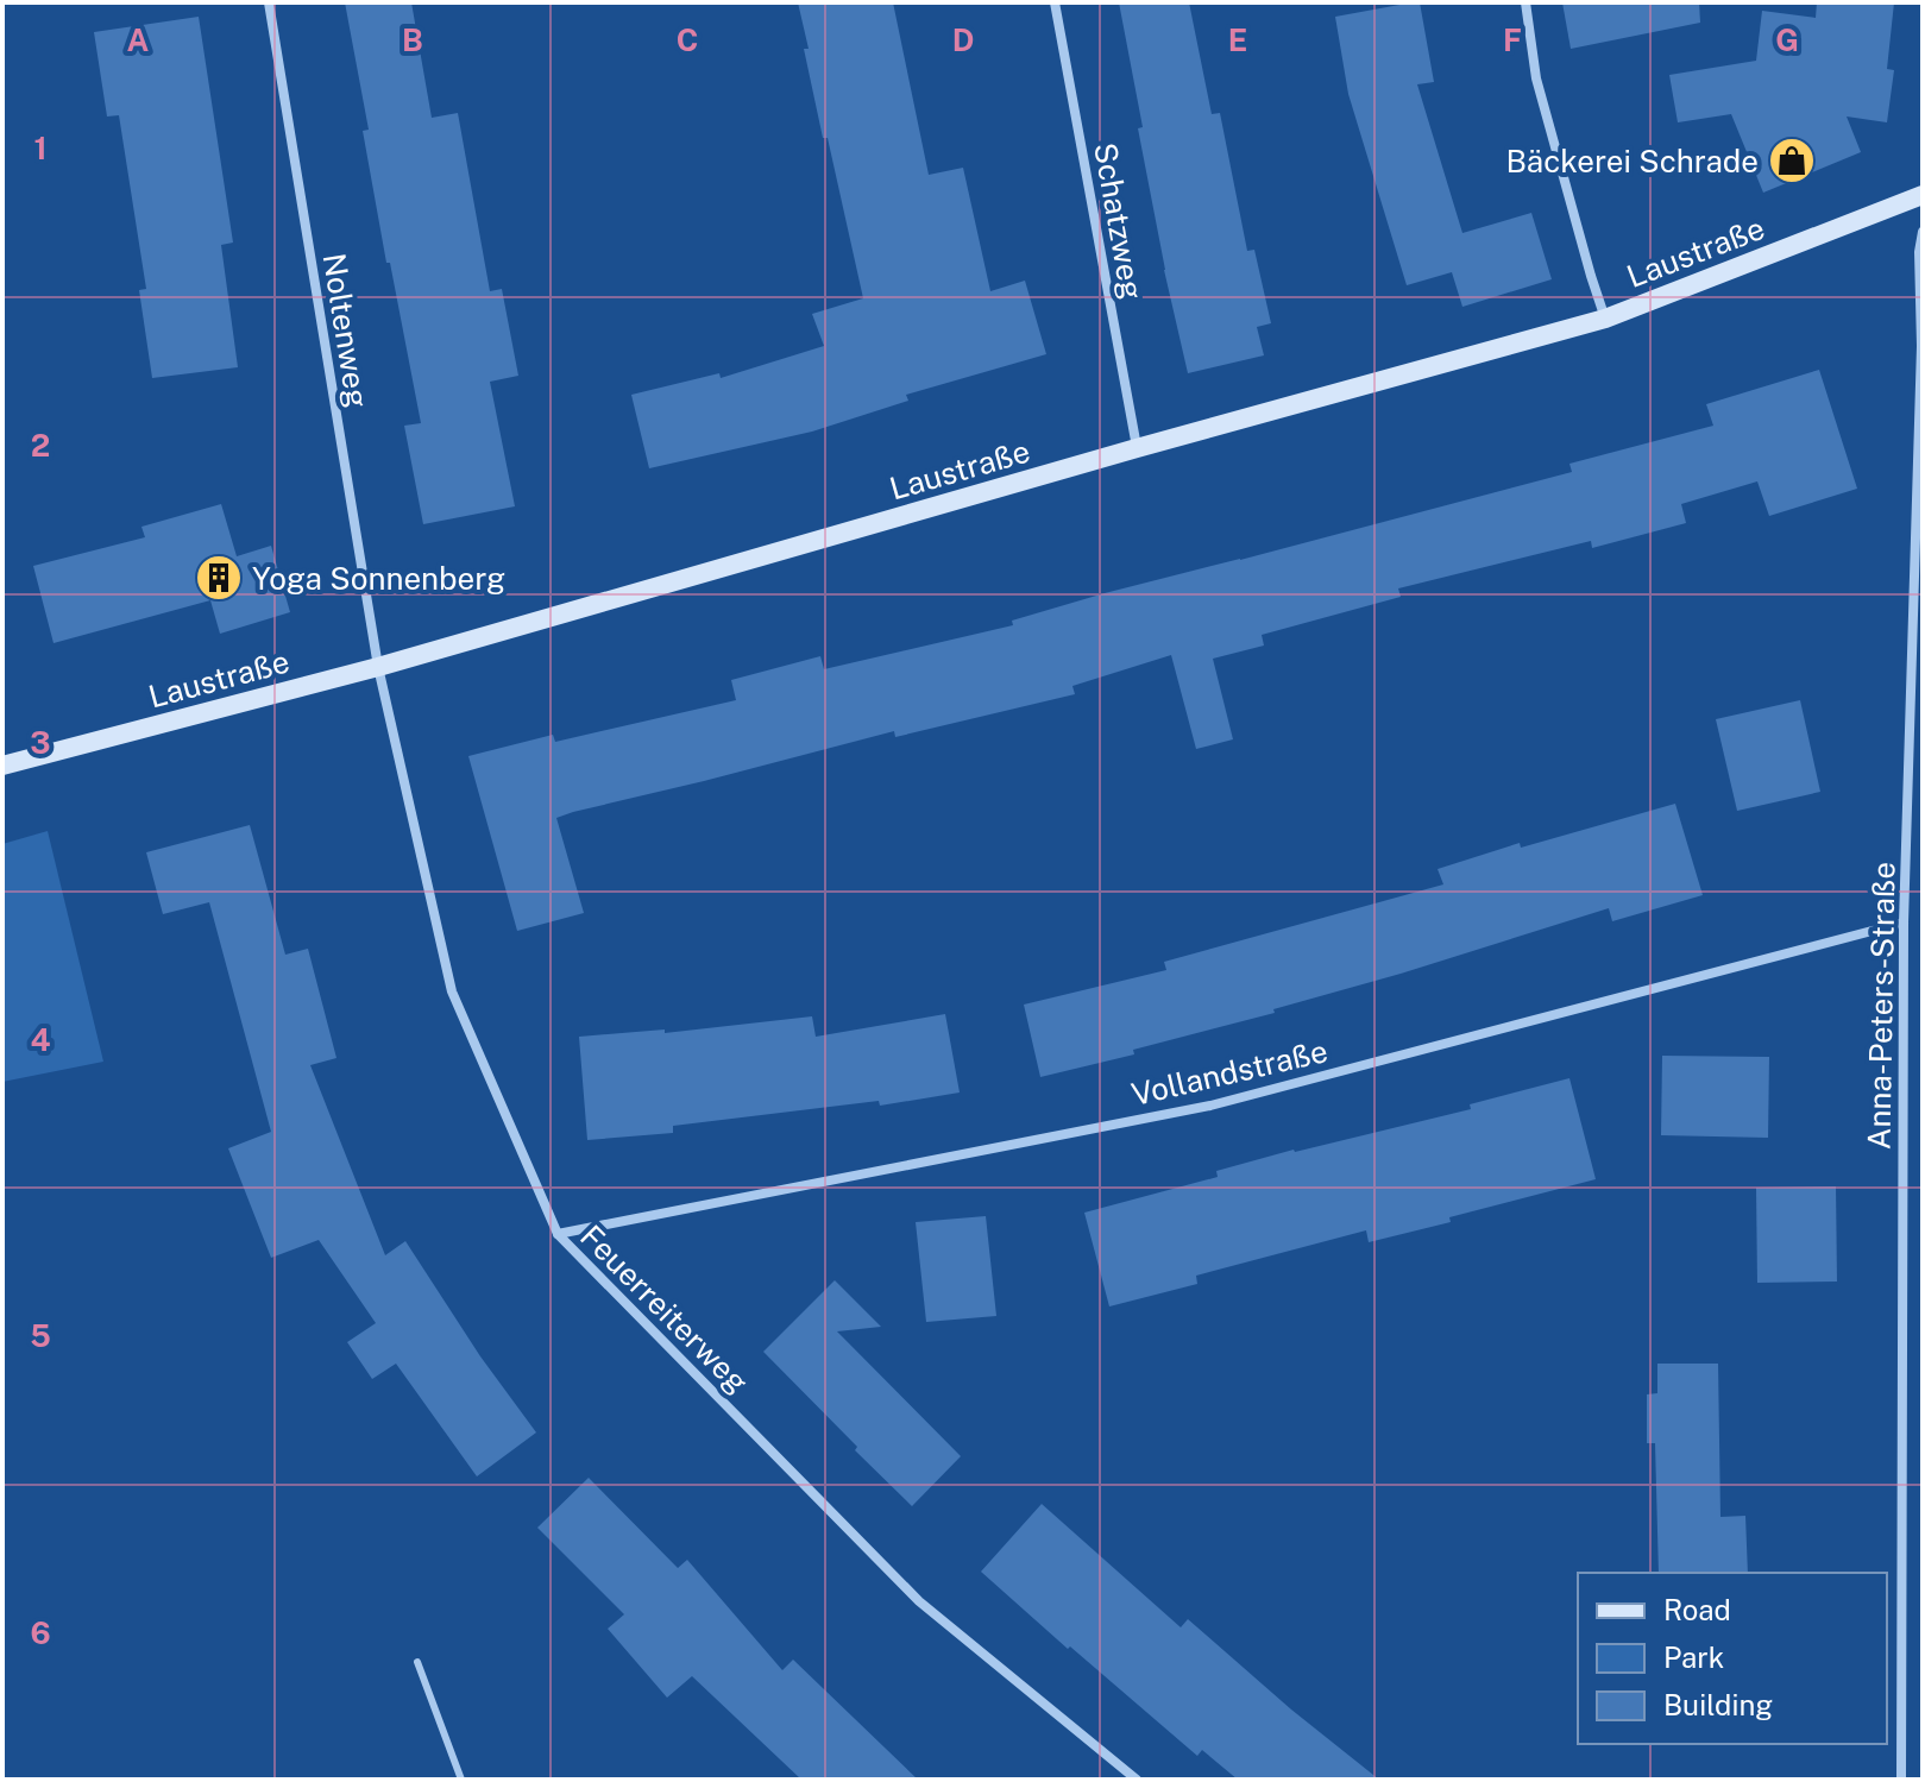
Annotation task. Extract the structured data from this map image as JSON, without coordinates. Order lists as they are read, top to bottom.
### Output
{
  "streets": {
    "street": [
      "Schatzweg",
      "Laustraße",
      "Noltenweg",
      "Anna-Peters-Straße",
      "Vollandstraße",
      "Feuerreiterweg"
    ]
  },
  "crossings": [
    ["Schatzweg", "Laustraße"],
    ["Laustraße", "Noltenweg"],
    ["Laustraße", "Feuerreiterweg"],
    ["Noltenweg", "Feuerreiterweg"],
    ["Anna-Peters-Straße", "Vollandstraße"],
    ["Vollandstraße", "Feuerreiterweg"]
  ],
  "places": {
    "shop": ["Bäckerei Schrade"],
    "building": ["Yoga Sonnenberg"]
  },
  "legend": ["Road", "Park", "Building"],
  "grid": {
    "columns": [
      "A",
      "B",
      "C",
      "D",
      "E",
      "F",
      "G"
    ],
    "rows": [
      "1",
      "2",
      "3",
      "4",
      "5",
      "6"
    ]
  }
}
